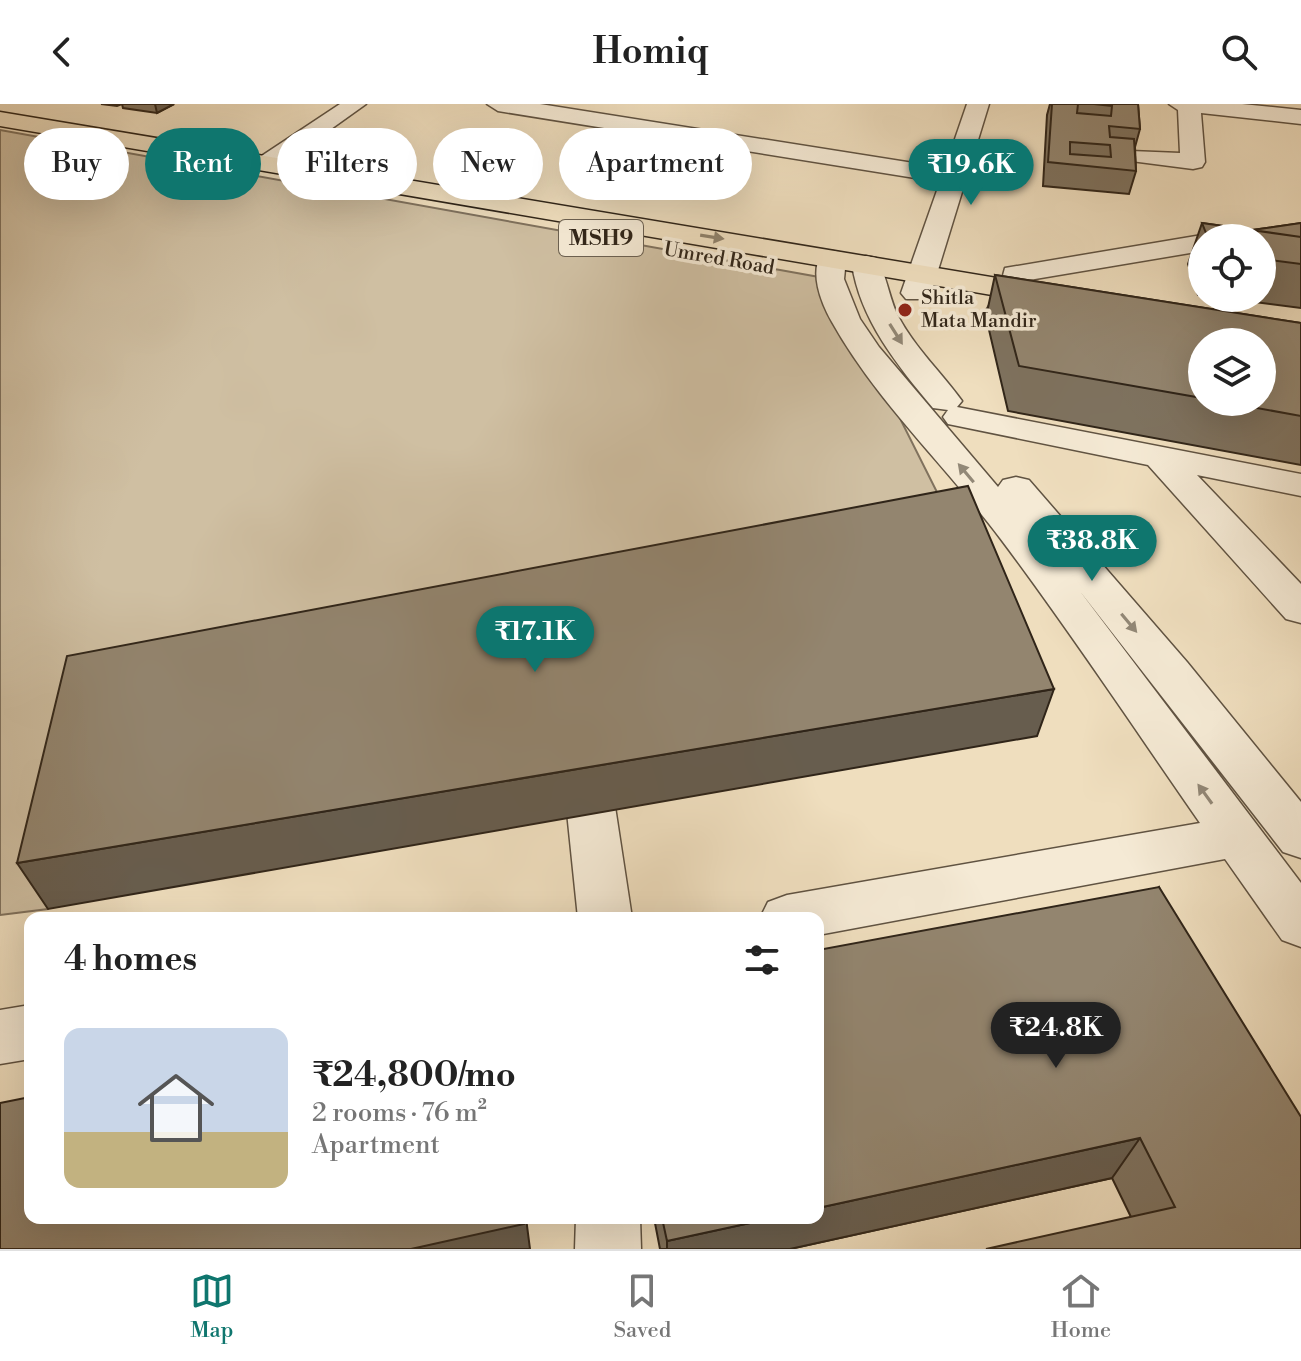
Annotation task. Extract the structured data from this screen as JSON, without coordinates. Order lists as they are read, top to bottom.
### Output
{
  "streets": {
    "main road": ["MSH9", "Umred Road"]
  },
  "places": ["Shitla Mata Mandir"],
  "page": {
    "header": "Homiq",
    "chip": [
      "Buy",
      "Rent",
      "Filters",
      "New",
      "Apartment"
    ],
    "price": [
      "₹19.6K",
      "₹38.8K",
      "₹17.1K",
      "₹24.8K"
    ],
    "heading": "4 homes",
    "list": [
      {
        "name": "₹24,800/mo",
        "note": "2 rooms · 76 m² · Apartment"
      }
    ],
    "tabs": ["Map", "Saved", "Home"]
  }
}
